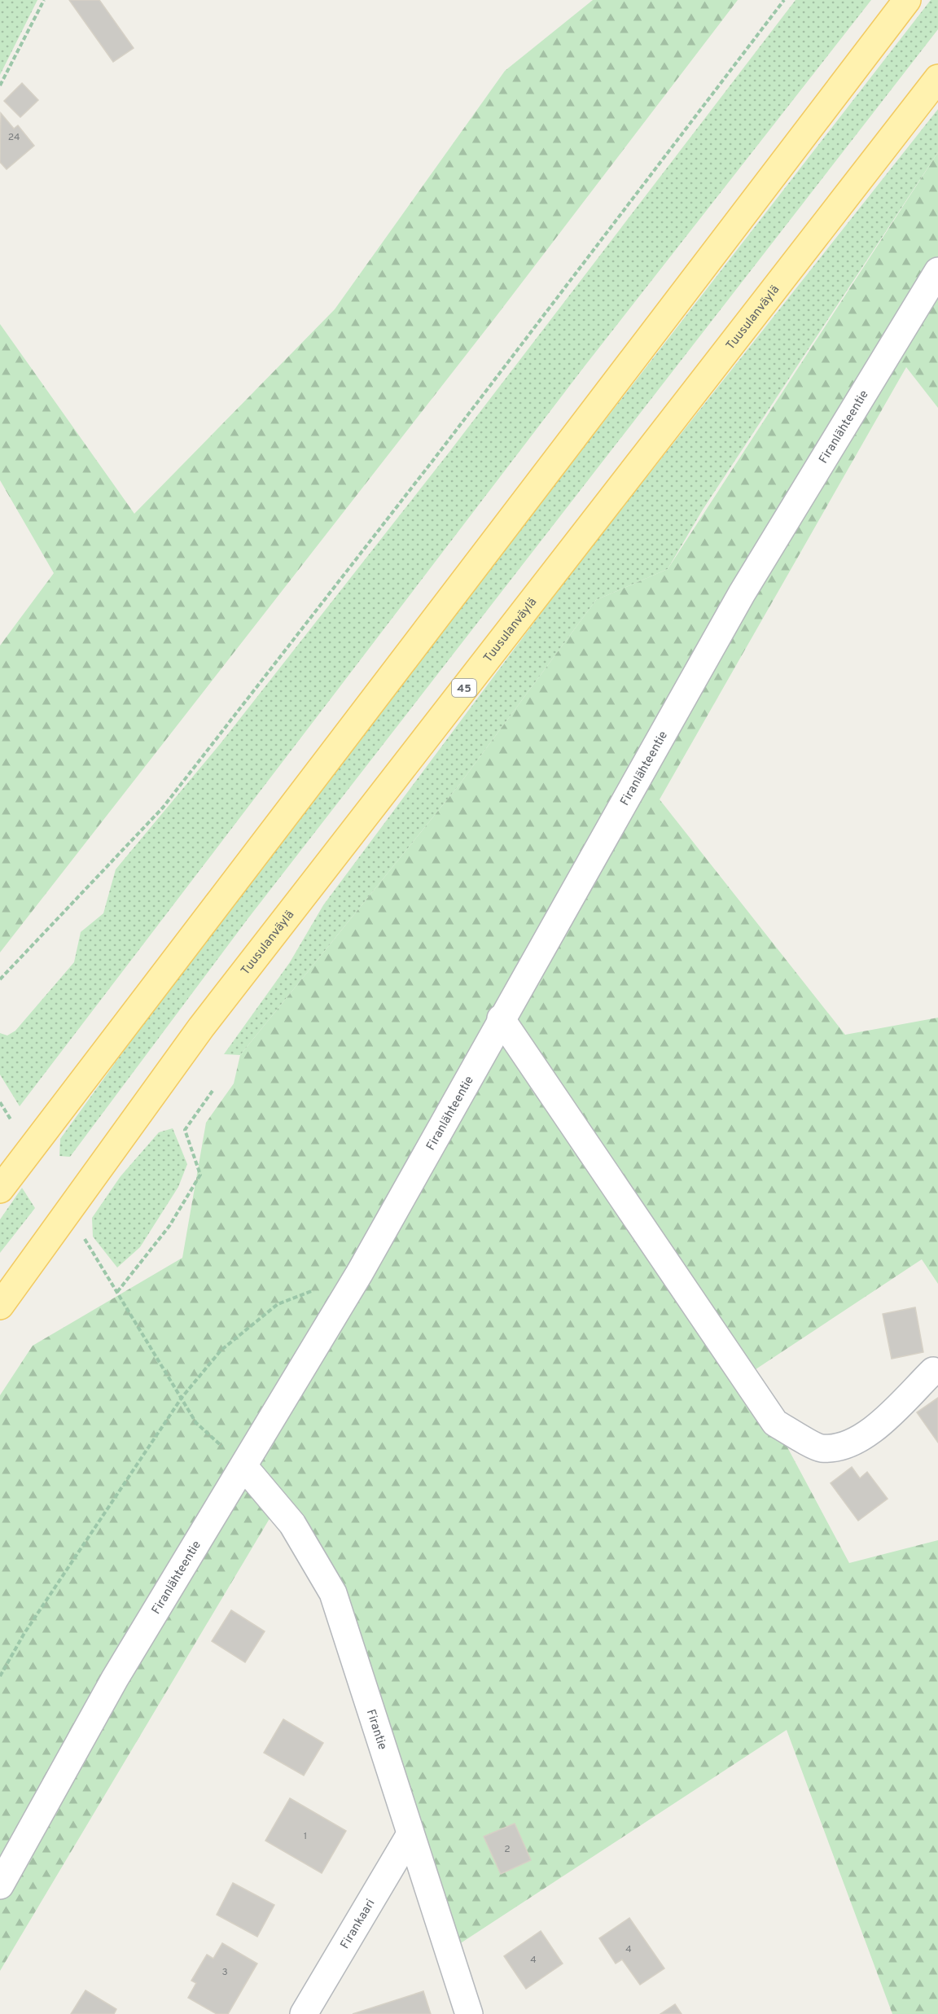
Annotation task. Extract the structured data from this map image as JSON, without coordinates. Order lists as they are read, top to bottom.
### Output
{
  "streets": {
    "main road": ["Tuusulanväylä", "45"],
    "street": ["Firanlähteentie", "Firantie", "Firankaari"]
  },
  "crossings": [
    ["Firanlähteentie", "Firantie"],
    ["Firantie", "Firankaari"]
  ],
  "house_numbers": [
    "24",
    "1",
    "2",
    "4",
    "4",
    "3"
  ]
}
